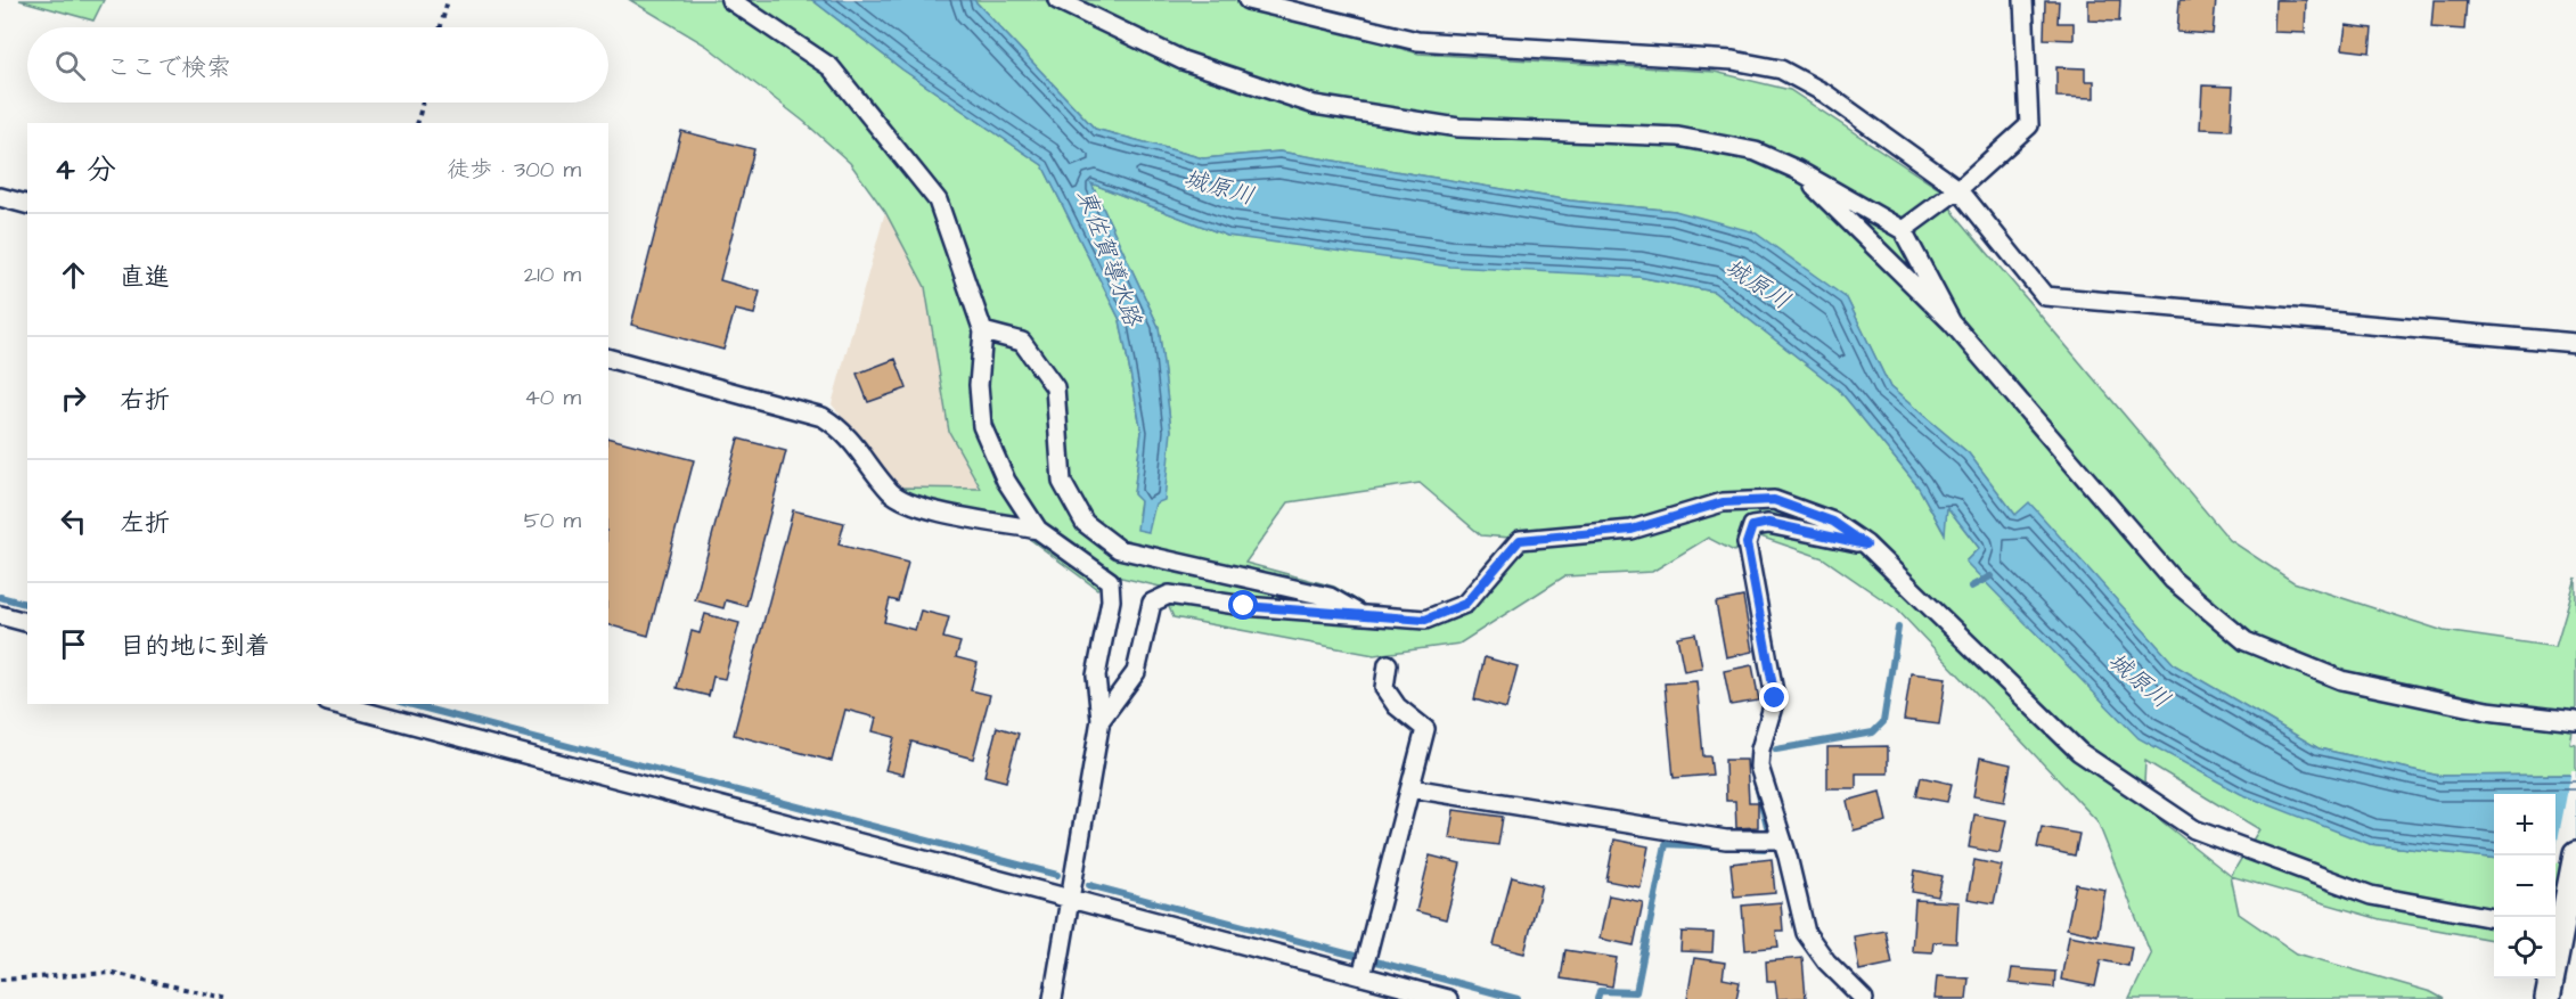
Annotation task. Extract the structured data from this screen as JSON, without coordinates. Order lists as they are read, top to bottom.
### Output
{
  "water": ["城原川", "東佐賀導水路"],
  "page": {
    "search": "ここで検索",
    "heading": ["4 分", "徒歩 · 300 m"],
    "list": [
      ["直進", "210 m"],
      ["右折", "40 m"],
      ["左折", "50 m"],
      "目的地に到着"
    ],
    "map_buttons": ["+", "−"]
  }
}
